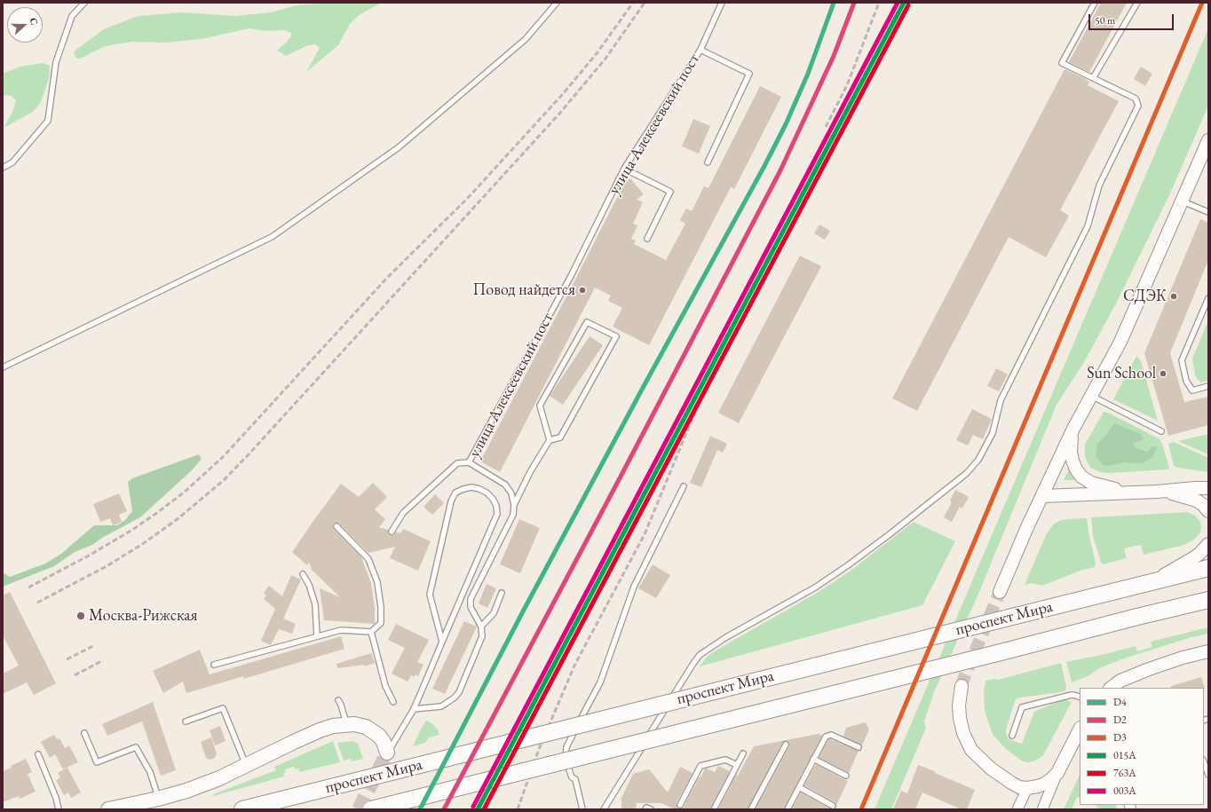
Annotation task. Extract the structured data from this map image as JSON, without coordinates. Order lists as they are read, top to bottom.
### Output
{
  "streets": {
    "main road": ["проспект Мира"],
    "lane": ["улица Алексеевский пост"]
  },
  "places": [
    "Повод найдется",
    "СДЭК",
    "Sun School",
    "Москва-Рижская"
  ],
  "lines": [
    "transit line D4",
    "transit line D2",
    "transit line D3",
    "transit line 015А",
    "transit line 003А",
    "transit line 763А"
  ],
  "legend": [
    "D4",
    "D2",
    "D3",
    "015А",
    "763А",
    "003А"
  ],
  "scale_bar": "50 m",
  "north": "right"
}
